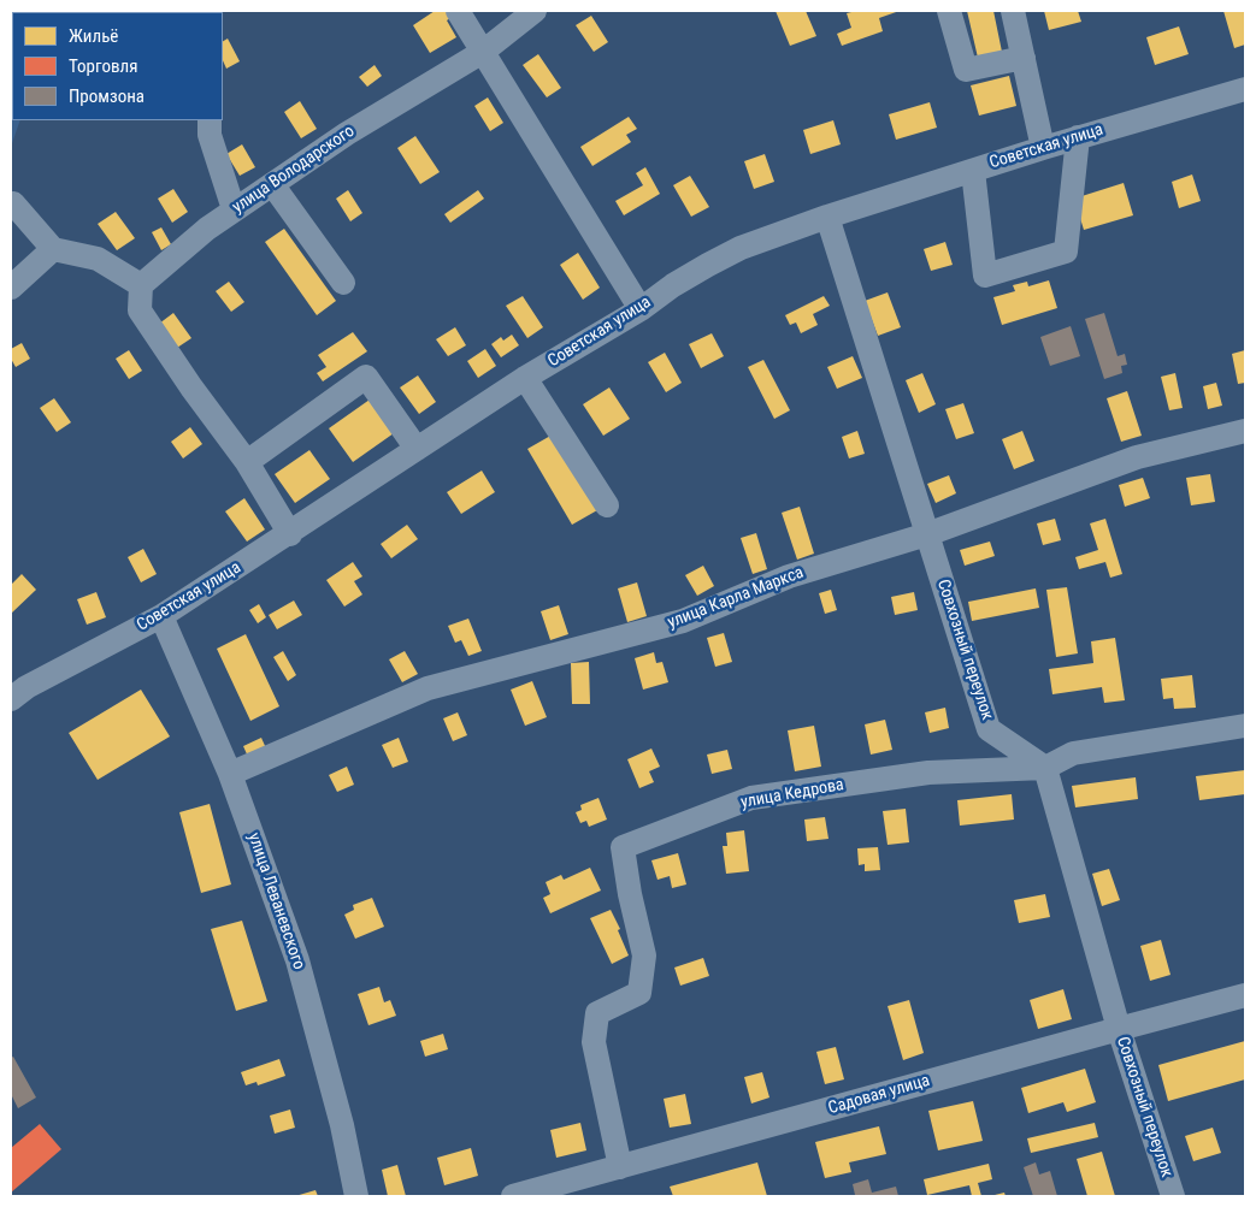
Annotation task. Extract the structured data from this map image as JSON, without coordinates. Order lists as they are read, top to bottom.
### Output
{
  "streets": {
    "street": [
      "Советская улица",
      "улица Володарского",
      "улица Карла Маркса",
      "Совхозный переулок",
      "улица Кедрова",
      "улица Леваневского",
      "Садовая улица"
    ]
  },
  "crossings": [
    ["Советская улица", "Совхозный переулок"],
    ["Советская улица", "улица Леваневского"],
    ["улица Карла Маркса", "Совхозный переулок"],
    ["улица Карла Маркса", "улица Леваневского"],
    ["Совхозный переулок", "улица Кедрова"],
    ["Совхозный переулок", "Садовая улица"],
    ["улица Кедрова", "Садовая улица"]
  ],
  "legend": ["Жильё", "Торговля", "Промзона"]
}
